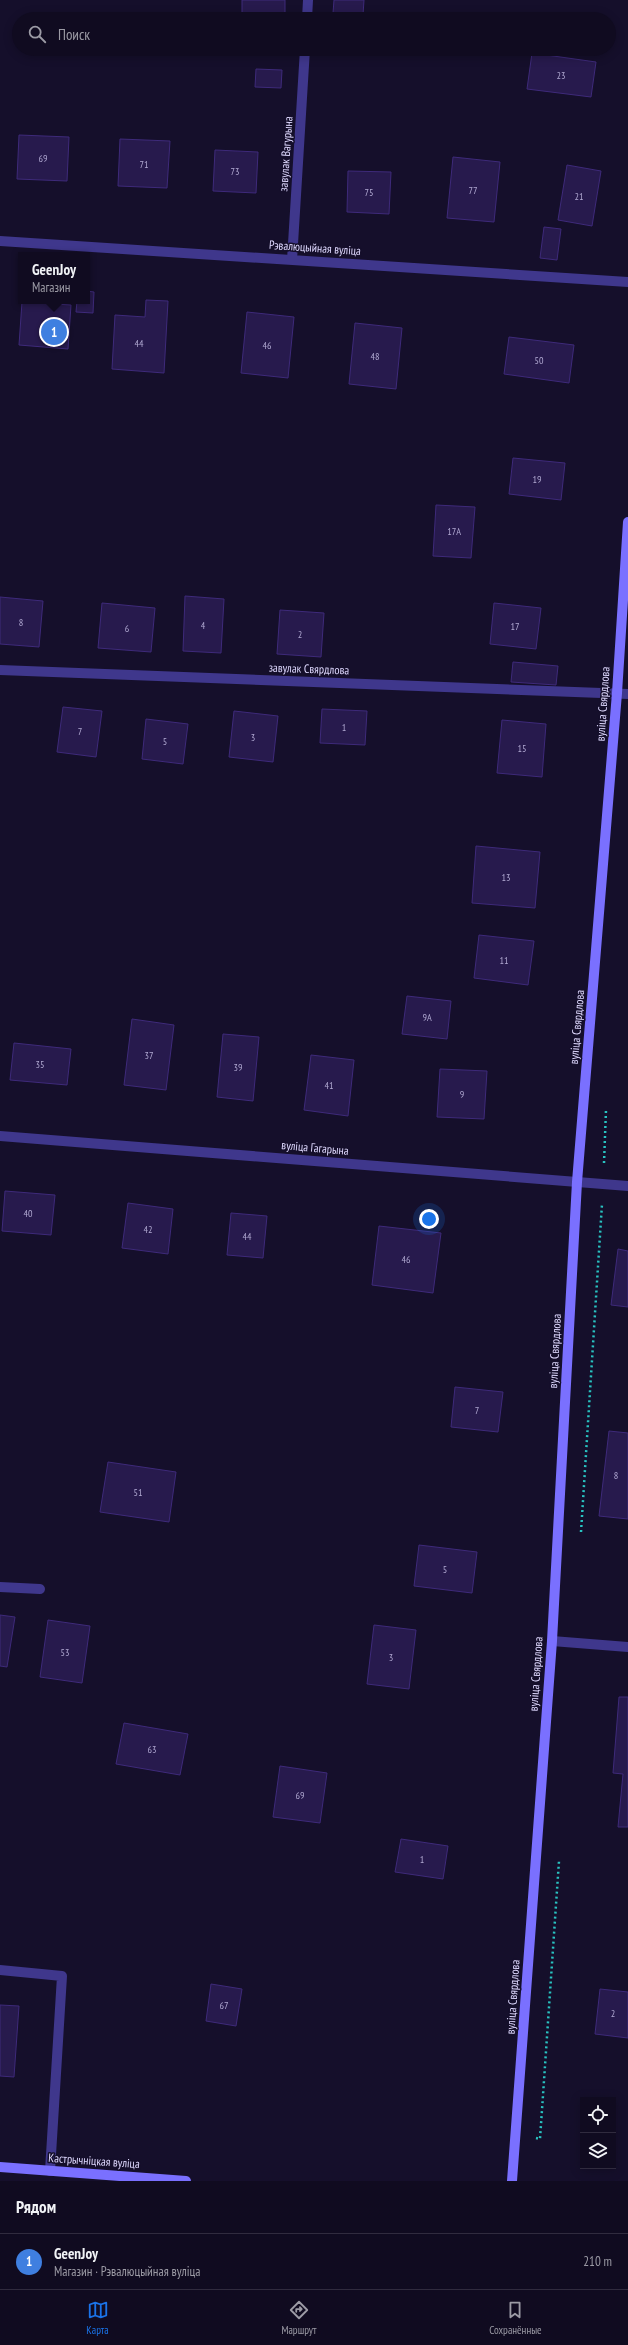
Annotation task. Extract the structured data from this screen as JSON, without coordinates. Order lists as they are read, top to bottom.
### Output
{
  "streets": {
    "main road": ["вуліца Свярдлова", "Кастрычніцкая вуліца"],
    "street": [
      "завулак Вагурына",
      "Рэвалюцыйная вуліца",
      "завулак Свярдлова",
      "вуліца Гагарына"
    ]
  },
  "crossings": [
    ["завулак Вагурына", "Рэвалюцыйная вуліца"],
    ["завулак Свярдлова", "вуліца Свярдлова"],
    ["вуліца Свярдлова", "вуліца Гагарына"]
  ],
  "house_numbers": [
    "23",
    "69",
    "71",
    "73",
    "77",
    "75",
    "21",
    "44",
    "46",
    "48",
    "50",
    "19",
    "17А",
    "8",
    "4",
    "17",
    "6",
    "2",
    "1",
    "7",
    "3",
    "5",
    "15",
    "13",
    "11",
    "9А",
    "37",
    "35",
    "39",
    "41",
    "9",
    "40",
    "42",
    "44",
    "46",
    "7",
    "8",
    "51",
    "5",
    "53",
    "3",
    "63",
    "69",
    "1",
    "67",
    "2"
  ],
  "page": {
    "search": "Поиск",
    "popup": ["GeenJoy", "Магазин"],
    "pins": "1",
    "heading": "Рядом",
    "list": [
      {
        "mark": "1",
        "name": "GeenJoy",
        "note": "Магазин · Рэвалюцыйная вуліца",
        "value": "210 m"
      }
    ],
    "nav": ["Карта", "Маршрут", "Сохранённые"]
  }
}
